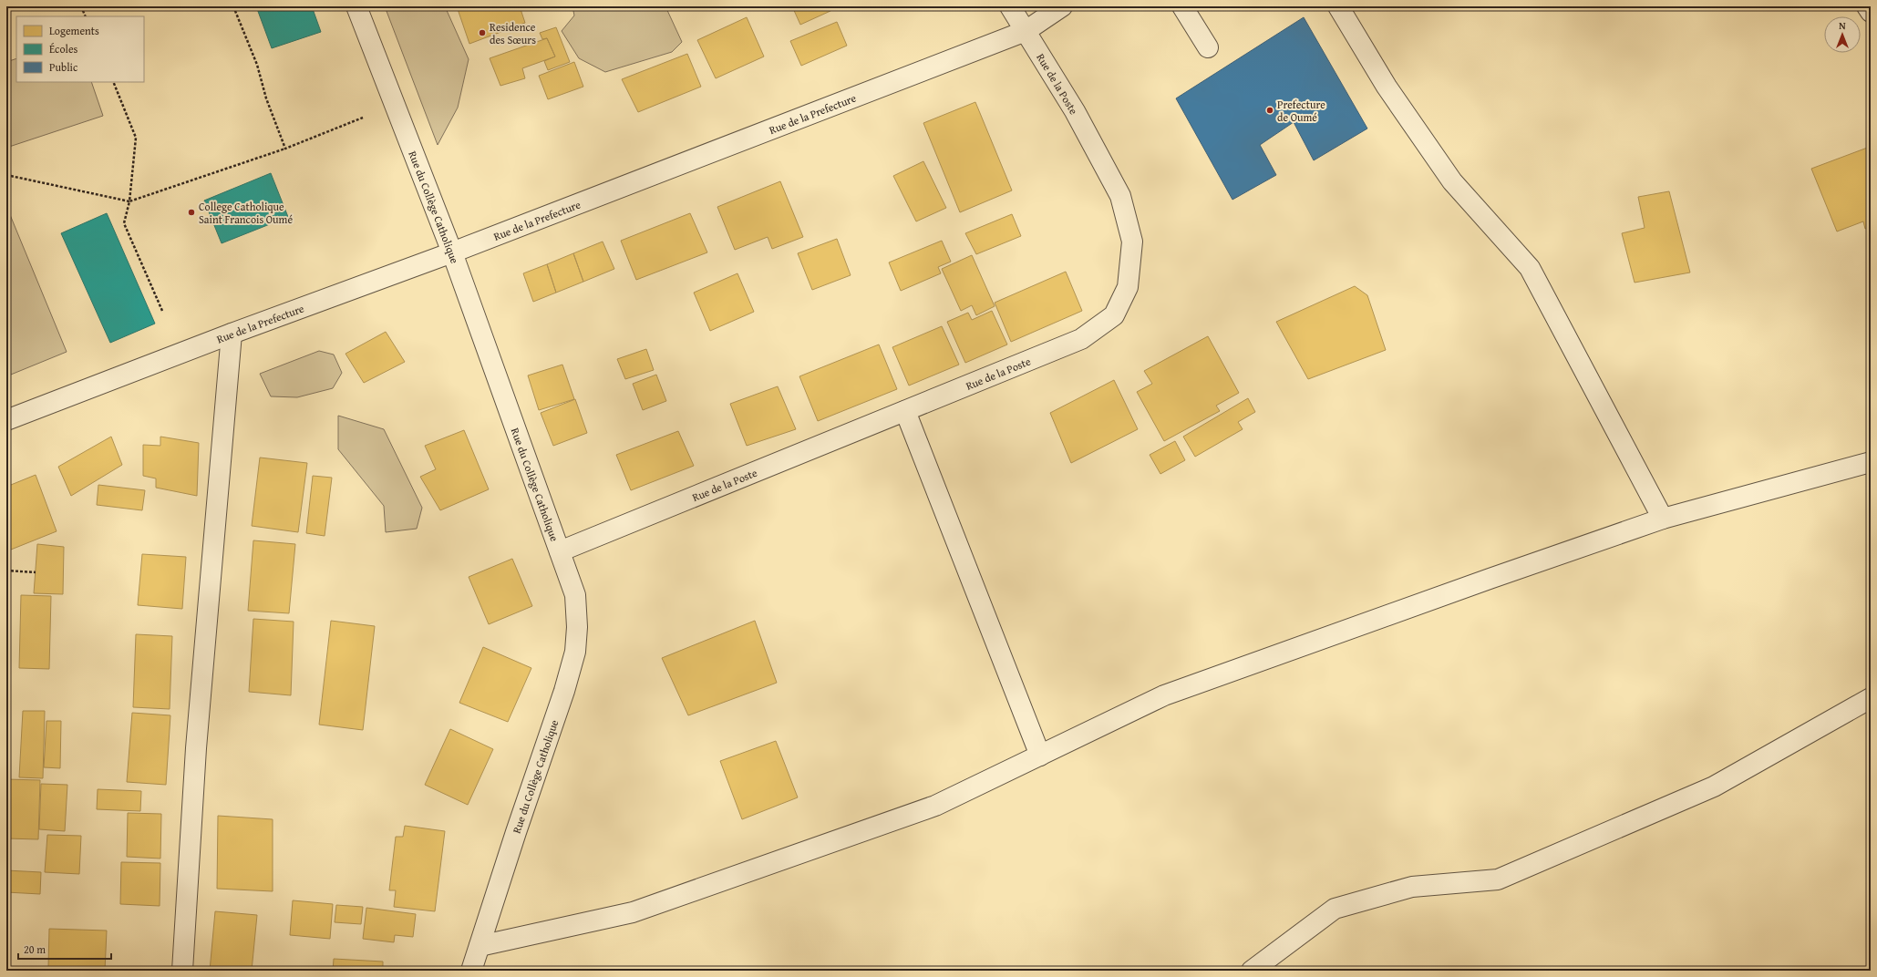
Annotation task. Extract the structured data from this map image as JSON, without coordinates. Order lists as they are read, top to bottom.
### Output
{
  "streets": {
    "street": ["Rue de la Poste", "Rue de la Prefecture", "Rue du Collège Catholique"]
  },
  "crossings": [
    ["Rue de la Poste", "Rue de la Prefecture"],
    ["Rue de la Poste", "Rue du Collège Catholique"],
    ["Rue de la Prefecture", "Rue du Collège Catholique"]
  ],
  "places": ["Residence des Sœurs", "Prefecture de Oumé", "College Catholique Saint Francois Oumé"],
  "legend": ["Logements", "Écoles", "Public"],
  "scale_bar": "20 m",
  "north": "top"
}
